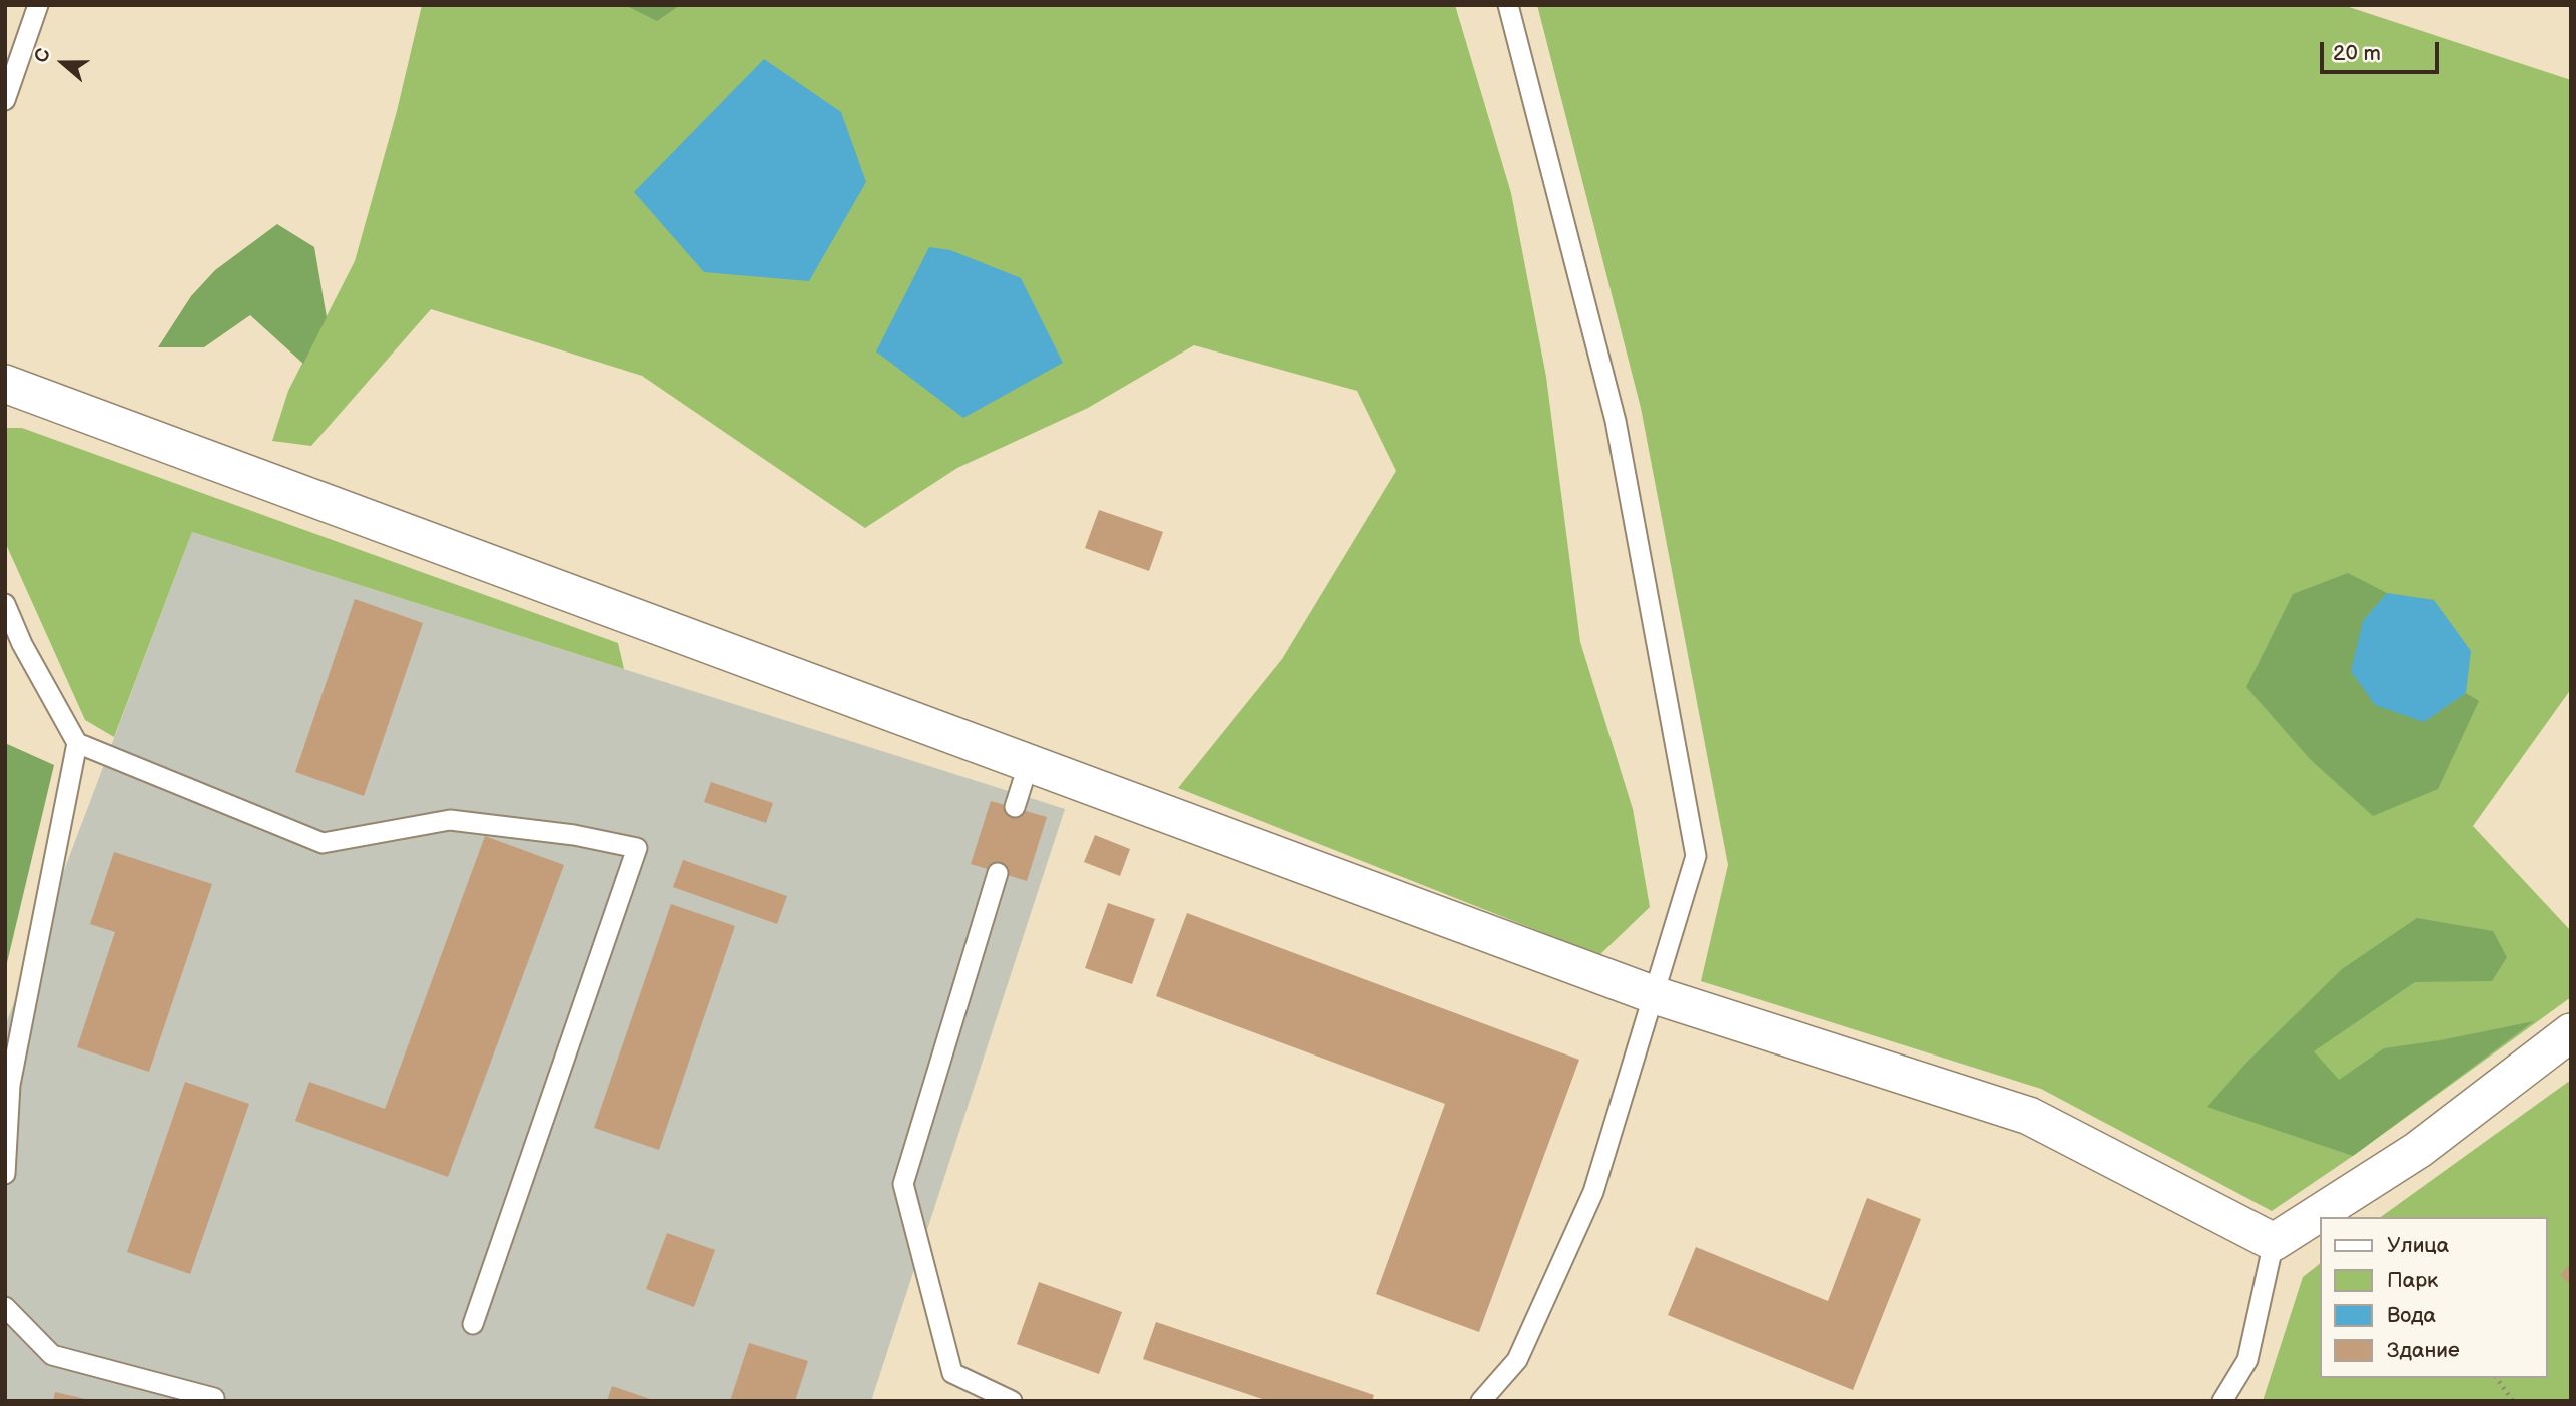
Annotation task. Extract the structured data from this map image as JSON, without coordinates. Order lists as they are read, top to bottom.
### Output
{
  "legend": [
    "Улица",
    "Парк",
    "Вода",
    "Здание"
  ],
  "scale_bar": "20 m",
  "north": "left"
}
